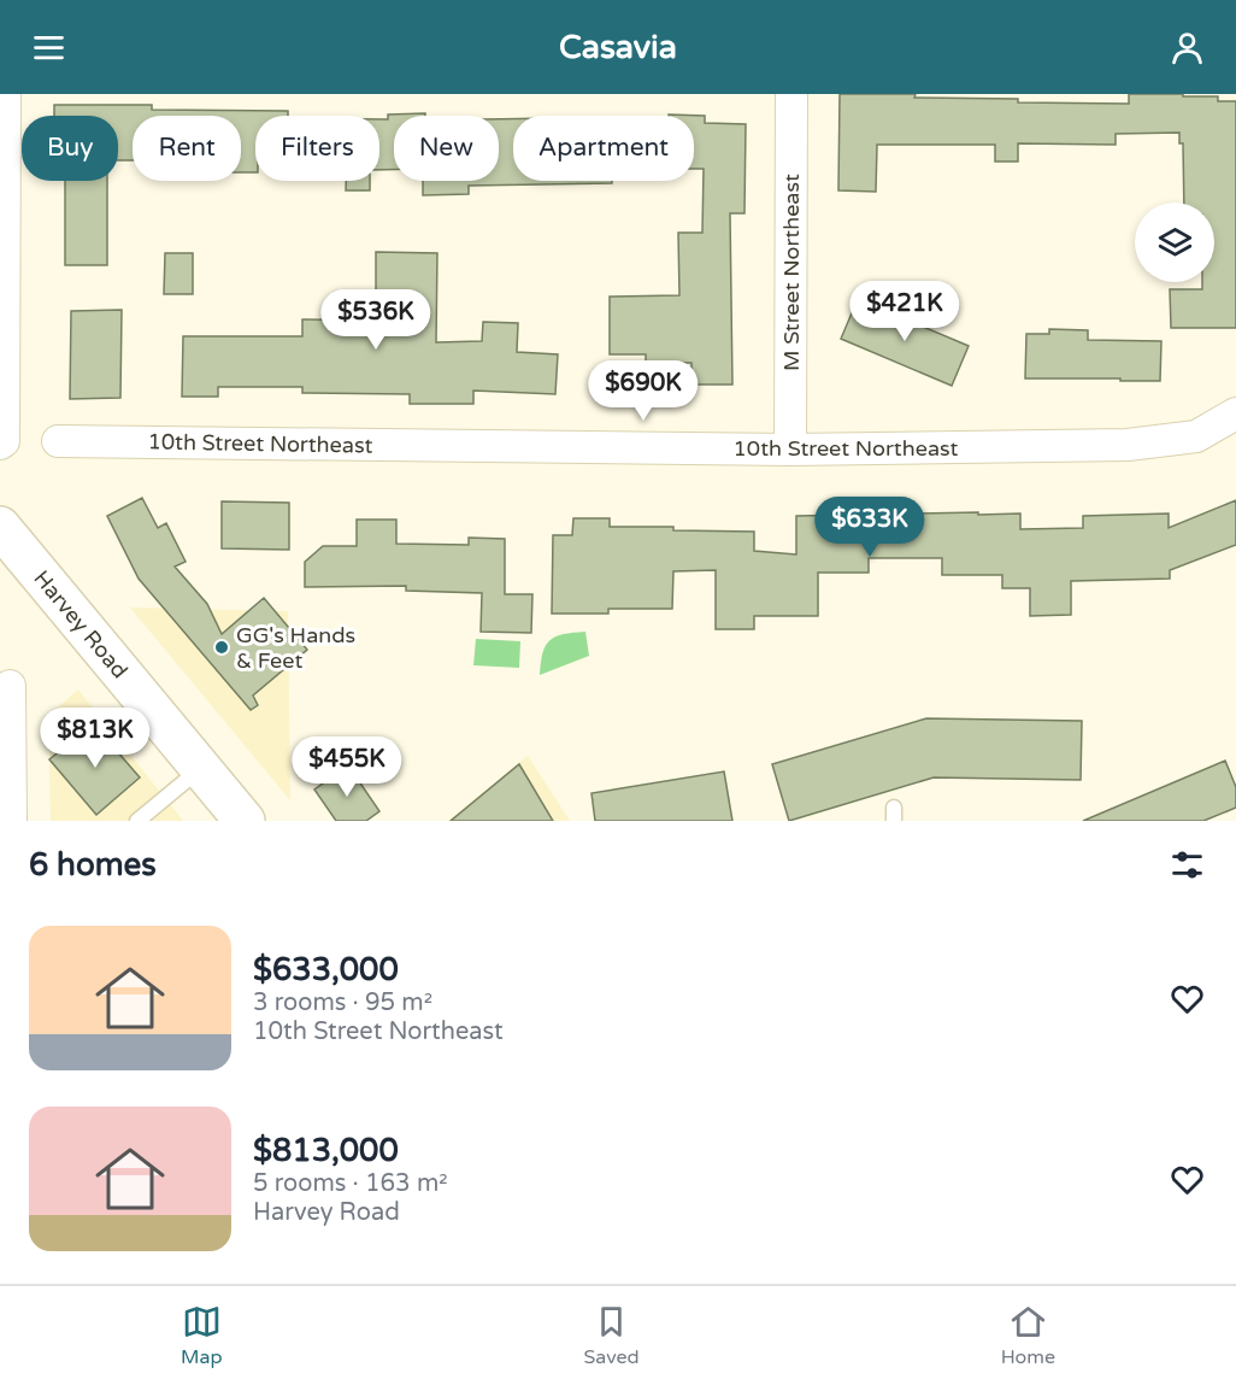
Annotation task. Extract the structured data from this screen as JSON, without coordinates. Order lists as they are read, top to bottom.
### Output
{
  "streets": {
    "main road": ["Harvey Road"],
    "street": ["M Street Northeast", "10th Street Northeast"]
  },
  "crossings": [
    ["M Street Northeast", "10th Street Northeast"]
  ],
  "places": ["GG's Hands & Feet"],
  "page": {
    "header": "Casavia",
    "chip": [
      "Buy",
      "Rent",
      "Filters",
      "New",
      "Apartment"
    ],
    "price": [
      "$421K",
      "$536K",
      "$690K",
      "$633K",
      "$813K",
      "$455K"
    ],
    "heading": "6 homes",
    "list": [
      {
        "name": "$633,000",
        "note": "3 rooms · 95 m² · 10th Street Northeast"
      },
      {
        "name": "$813,000",
        "note": "5 rooms · 163 m² · Harvey Road"
      }
    ],
    "tabs": ["Map", "Saved", "Home"]
  }
}
